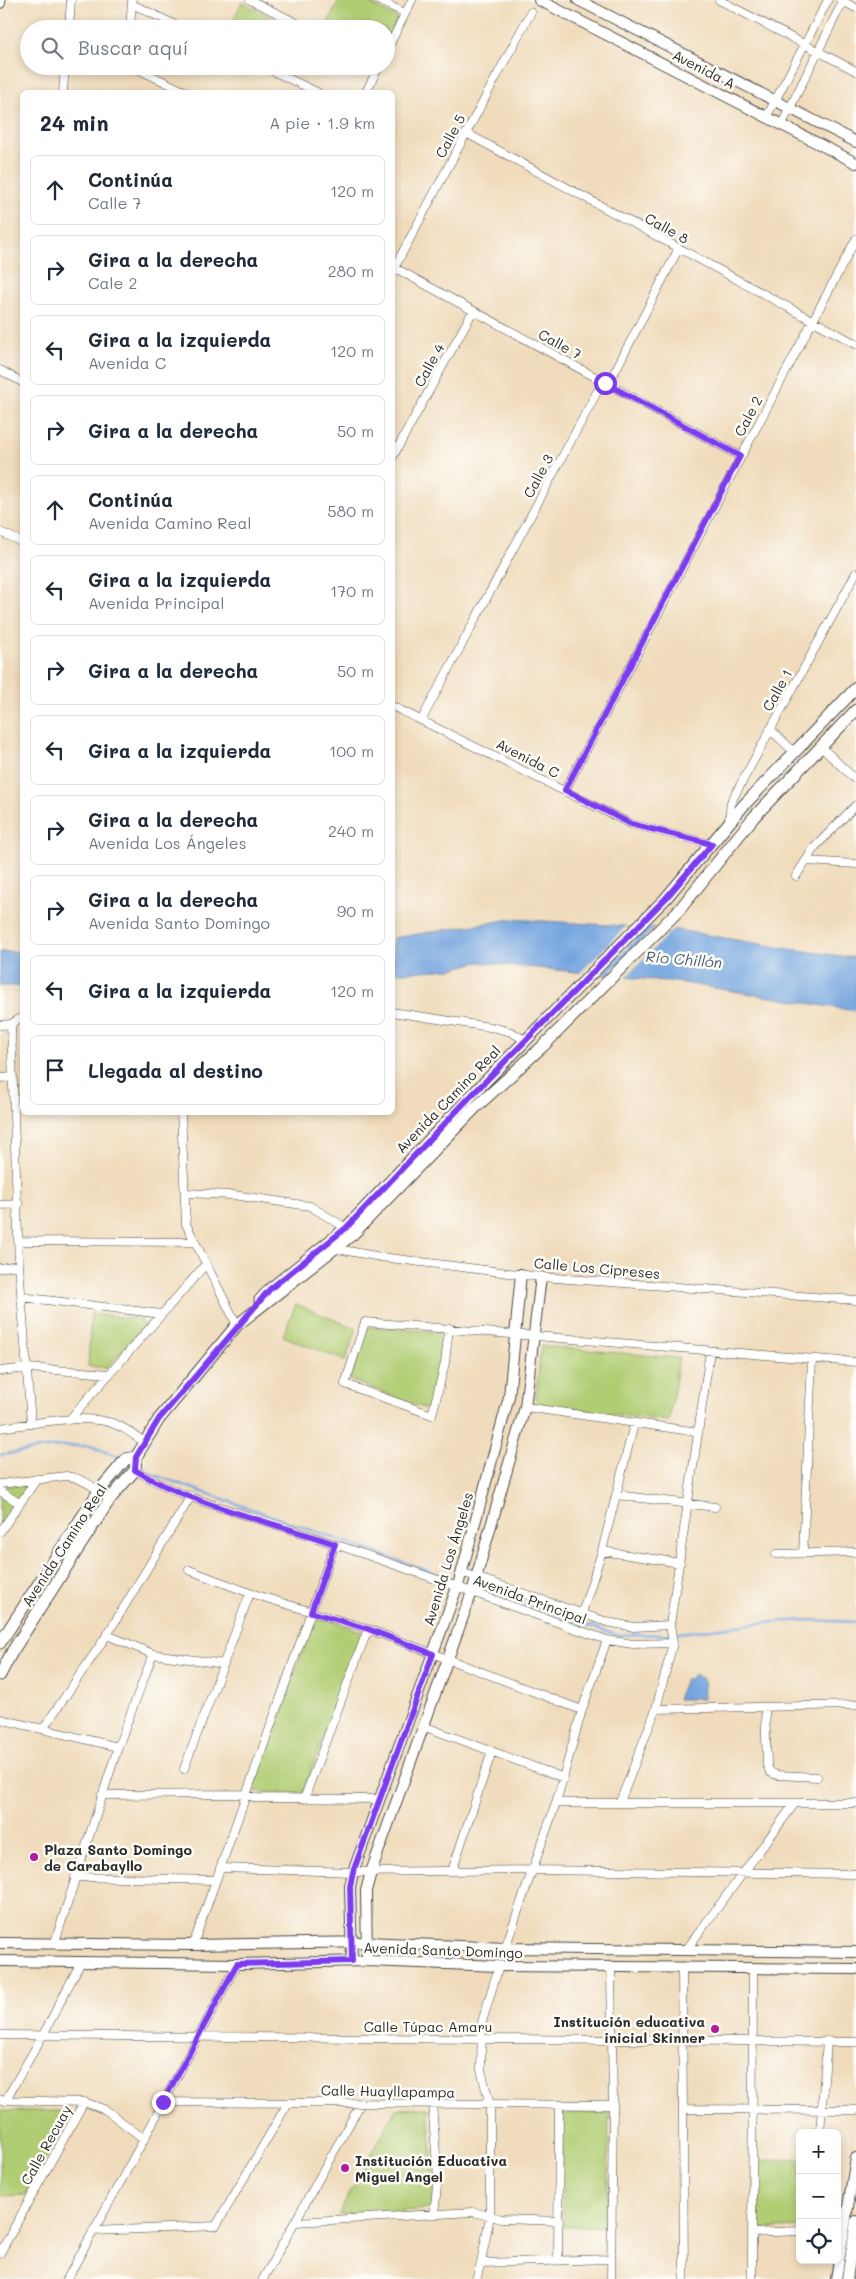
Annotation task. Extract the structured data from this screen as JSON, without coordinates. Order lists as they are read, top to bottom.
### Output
{
  "streets": {
    "main road": ["Avenida Camino Real"],
    "street": [
      "Avenida A",
      "Calle 5",
      "Calle 8",
      "Calle 7",
      "Calle 4",
      "Cale 2",
      "Calle 3",
      "Calle 1",
      "Avenida C",
      "Calle Los Cipreses",
      "Avenida Los Ángeles",
      "Avenida Principal",
      "Avenida Santo Domingo",
      "Calle Túpac Amaru",
      "Calle Huayllapampa",
      "Calle Recuay"
    ]
  },
  "crossings": [
    ["Calle 5", "Calle 8"],
    ["Calle 8", "Cale 2"],
    ["Calle 8", "Calle 3"],
    ["Calle 7", "Calle 4"],
    ["Calle 7", "Cale 2"],
    ["Calle 7", "Calle 3"],
    ["Cale 2", "Avenida C"],
    ["Calle 3", "Avenida C"],
    ["Calle 1", "Avenida Camino Real"],
    ["Avenida C", "Avenida Camino Real"],
    ["Avenida Camino Real", "Calle Los Cipreses"],
    ["Avenida Camino Real", "Avenida Principal"],
    ["Calle Los Cipreses", "Avenida Los Ángeles"],
    ["Avenida Los Ángeles", "Avenida Principal"],
    ["Avenida Los Ángeles", "Avenida Santo Domingo"]
  ],
  "water": ["Río Chillón"],
  "places": ["Plaza Santo Domingo de Carabayllo", "Institución educativa inicial Skinner", "Institución Educativa Miguel Angel"],
  "page": {
    "search": "Buscar aquí",
    "heading": ["24 min", "A pie · 1.9 km"],
    "list": [
      ["Continúa", "Calle 7", "120 m"],
      ["Gira a la derecha", "Cale 2", "280 m"],
      ["Gira a la izquierda", "Avenida C", "120 m"],
      ["Gira a la derecha", "50 m"],
      ["Continúa", "Avenida Camino Real", "580 m"],
      ["Gira a la izquierda", "Avenida Principal", "170 m"],
      ["Gira a la derecha", "50 m"],
      ["Gira a la izquierda", "100 m"],
      ["Gira a la derecha", "Avenida Los Ángeles", "240 m"],
      ["Gira a la derecha", "Avenida Santo Domingo", "90 m"],
      ["Gira a la izquierda", "120 m"],
      "Llegada al destino"
    ],
    "map_buttons": ["+", "−"]
  }
}
